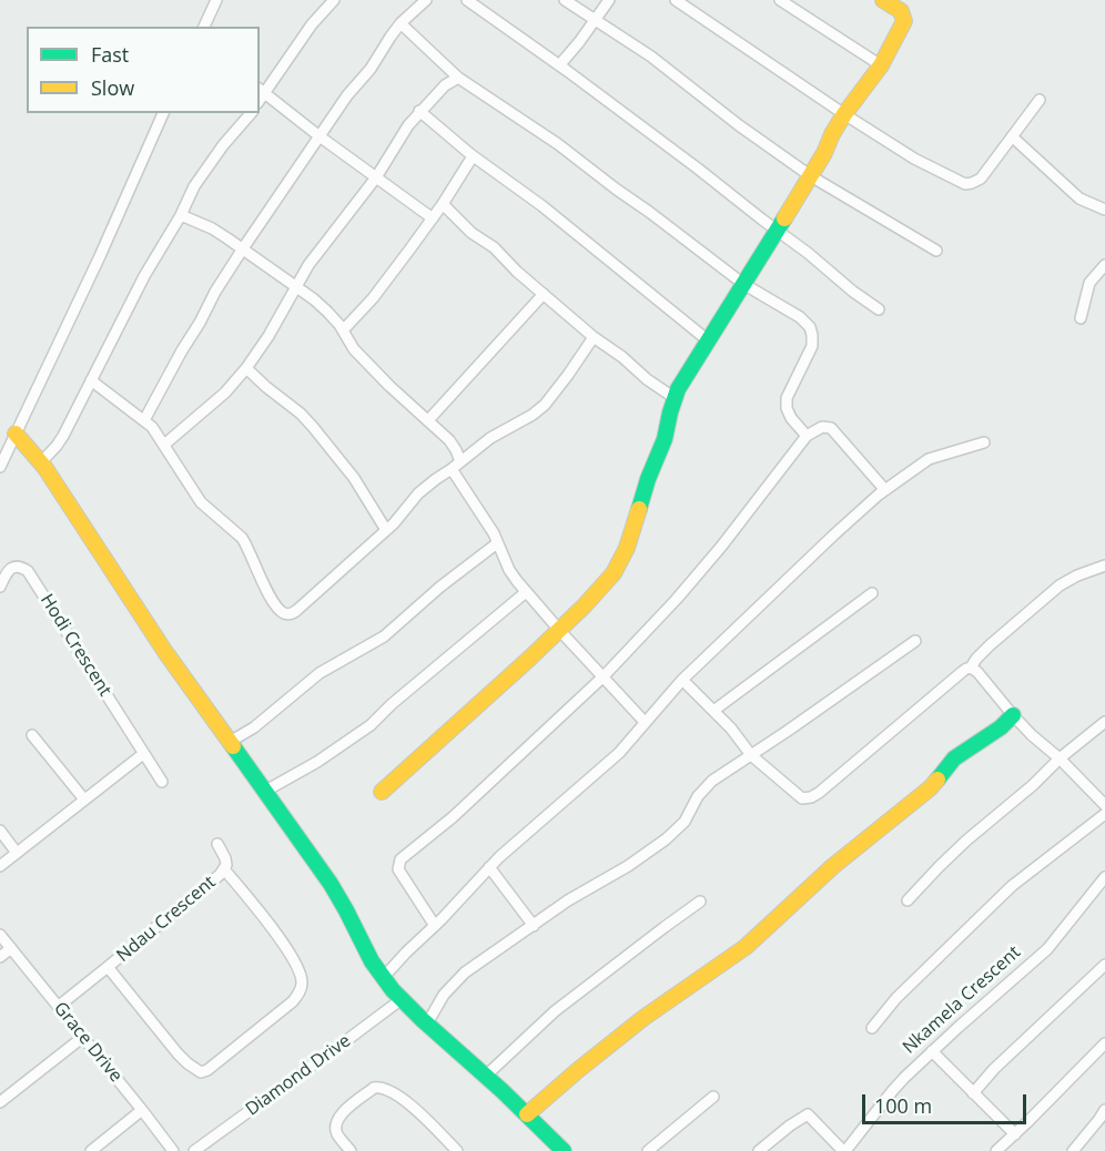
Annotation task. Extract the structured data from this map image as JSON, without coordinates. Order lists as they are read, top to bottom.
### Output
{
  "streets": {
    "street": [
      "Hodi Crescent",
      "Ndau Crescent",
      "Nkamela Crescent",
      "Grace Drive",
      "Diamond Drive"
    ]
  },
  "crossings": [
    ["Ndau Crescent", "Grace Drive"]
  ],
  "legend": ["Fast", "Slow"],
  "scale_bar": "100 m"
}
